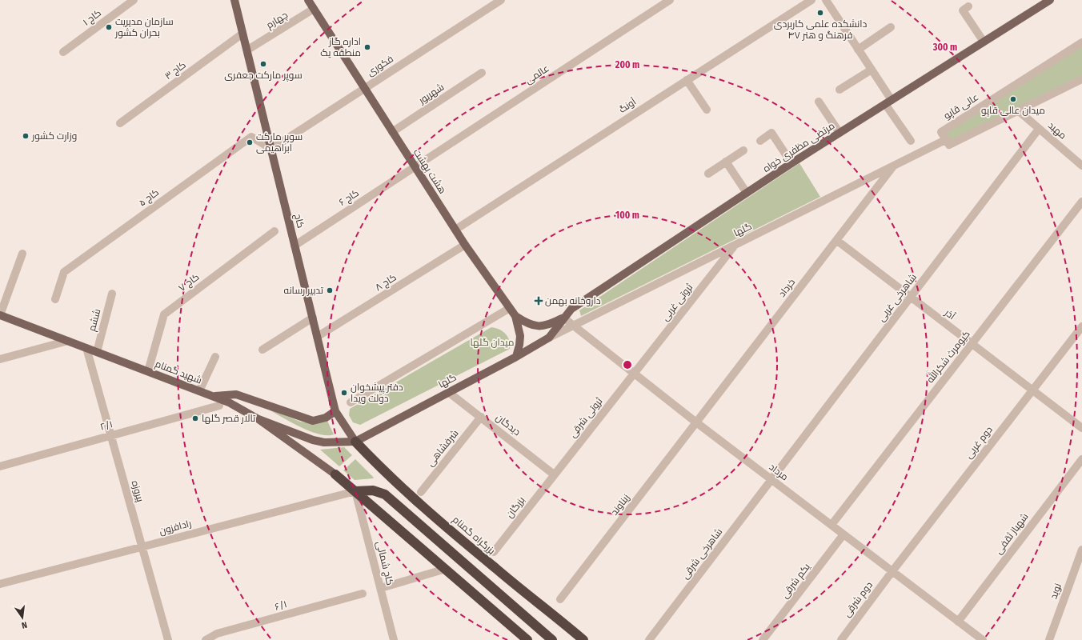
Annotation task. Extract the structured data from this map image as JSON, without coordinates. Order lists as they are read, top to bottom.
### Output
{
  "streets": {
    "highway": ["بزرگراه گمنام"],
    "main road": [
      "مرتضی مظفری خواه",
      "هشت بهشت",
      "کاج",
      "گلها",
      "شهید گمنام"
    ],
    "street": [
      "کاج ۱",
      "چهارم",
      "فکوری",
      "کاج ۳",
      "عالمی",
      "شهریور",
      "آونگ",
      "عالی قاپو",
      "مهبد",
      "کاج ۵",
      "کاج ۶",
      "کاج ۷",
      "کاج ۸",
      "خرداد",
      "شاهرخی غربی",
      "ثروتی غربی",
      "آذر",
      "ششم",
      "کیومرث شکرالله",
      "ثروتی شرقی",
      "دیدگان",
      "۲/۱",
      "دوم غربی",
      "شرفشاهی",
      "مرداد",
      "پیروزه",
      "زیناوند",
      "بزرگان",
      "رادافزون",
      "شهباز ثقفی",
      "شاهرخی شرقی",
      "کاج شمالی",
      "یکم شرقی",
      "نوید",
      "دوم شرقی",
      "۶/۱"
    ]
  },
  "crossings": [
    ["چهارم", "هشت بهشت"],
    ["فکوری", "هشت بهشت"],
    ["فکوری", "کاج ۵"],
    ["فکوری", "کاج"],
    ["کاج ۳", "کاج"],
    ["عالمی", "هشت بهشت"],
    ["عالمی", "کاج ۶"],
    ["شهریور", "هشت بهشت"],
    ["آونگ", "هشت بهشت"],
    ["عالی قاپو", "گلها"],
    ["مهبد", "شاهرخی غربی"],
    ["مرتضی مظفری خواه", "گلها"],
    ["مرتضی مظفری خواه", "مرداد"],
    ["هشت بهشت", "کاج ۶"],
    ["هشت بهشت", "گلها"],
    ["هشت بهشت", "کاج ۸"],
    ["کاج ۵", "کاج"],
    ["کاج ۶", "کاج"],
    ["کاج", "گلها"],
    ["کاج", "کاج ۸"],
    ["کاج", "بزرگراه گمنام"],
    ["گلها", "خرداد"],
    ["گلها", "ثروتی غربی"],
    ["گلها", "دیدگان"],
    ["گلها", "مرداد"],
    ["گلها", "بزرگراه گمنام"],
    ["کاج ۷", "شهید گمنام"],
    ["خرداد", "آذر"],
    ["خرداد", "مرداد"],
    ["خرداد", "زیناوند"],
    ["شاهرخی غربی", "آذر"],
    ["شاهرخی غربی", "مرداد"],
    ["شاهرخی غربی", "شاهرخی شرقی"],
    ["ثروتی غربی", "ثروتی شرقی"],
    ["ثروتی غربی", "مرداد"],
    ["آذر", "کیومرث شکرالله"],
    ["آذر", "دوم غربی"],
    ["ششم", "شهید گمنام"],
    ["کیومرث شکرالله", "مرداد"],
    ["شهید گمنام", "پیروزه"],
    ["ثروتی شرقی", "دیدگان"],
    ["ثروتی شرقی", "مرداد"],
    ["ثروتی شرقی", "بزرگان"],
    ["دیدگان", "شرفشاهی"],
    ["دیدگان", "بزرگان"],
    ["۲/۱", "پیروزه"],
    ["دوم غربی", "مرداد"],
    ["دوم غربی", "دوم شرقی"],
    ["مرداد", "زیناوند"],
    ["مرداد", "شهباز ثقفی"],
    ["مرداد", "شاهرخی شرقی"],
    ["مرداد", "یکم شرقی"],
    ["مرداد", "دوم شرقی"],
    ["پیروزه", "رادافزون"],
    ["رادافزون", "کاج شمالی"]
  ],
  "parks": ["میدان گلها"],
  "places": {
    "other": [
      "دانشکده علمی کاربردی فرهنگ و هنر ۴۷",
      "سازمان مدیریت بحران کشور",
      "اداره گاز منطقه یک",
      "سوپر مارکت جعفری",
      "میدان عالی قاپو",
      "وزارت کشور",
      "سوپر مارکت ابراهیمی",
      "تدبیر رسانه",
      "دفتر پیشخوان دولت ویدا",
      "تالار قصر گلها"
    ],
    "health": ["داروخانه بهمن"]
  },
  "north": "bottom",
  "rings": ["300 m", "200 m", "100 m"]
}
